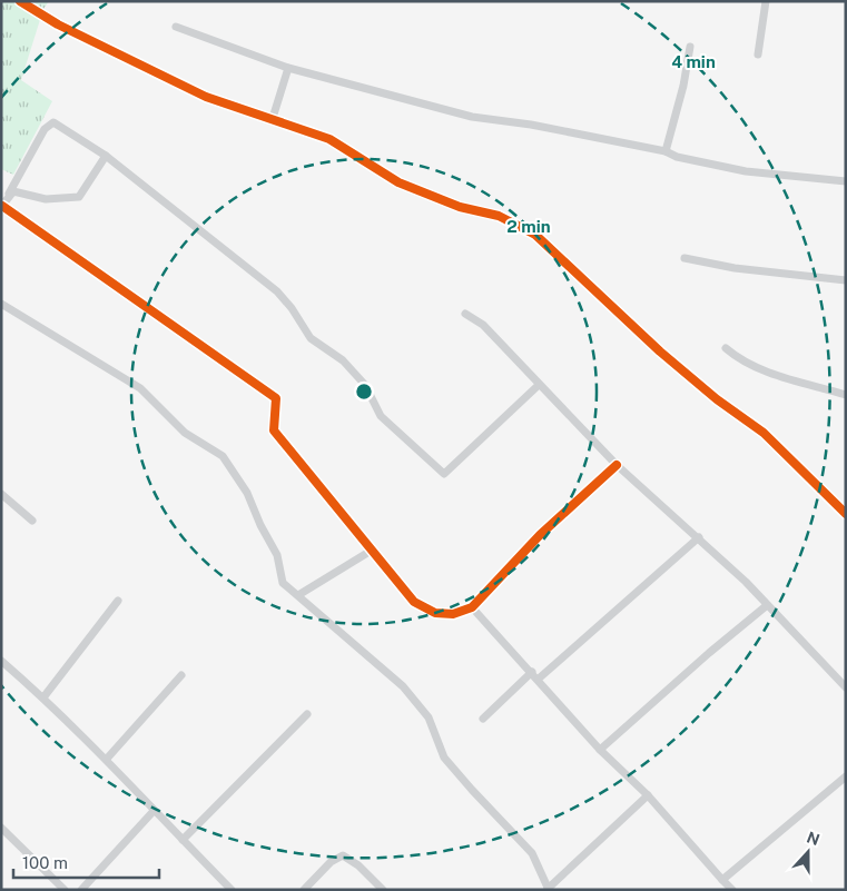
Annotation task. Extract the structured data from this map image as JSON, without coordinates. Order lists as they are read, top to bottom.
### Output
{
  "scale_bar": "100 m",
  "north": "top",
  "rings": ["4 min", "2 min"]
}
